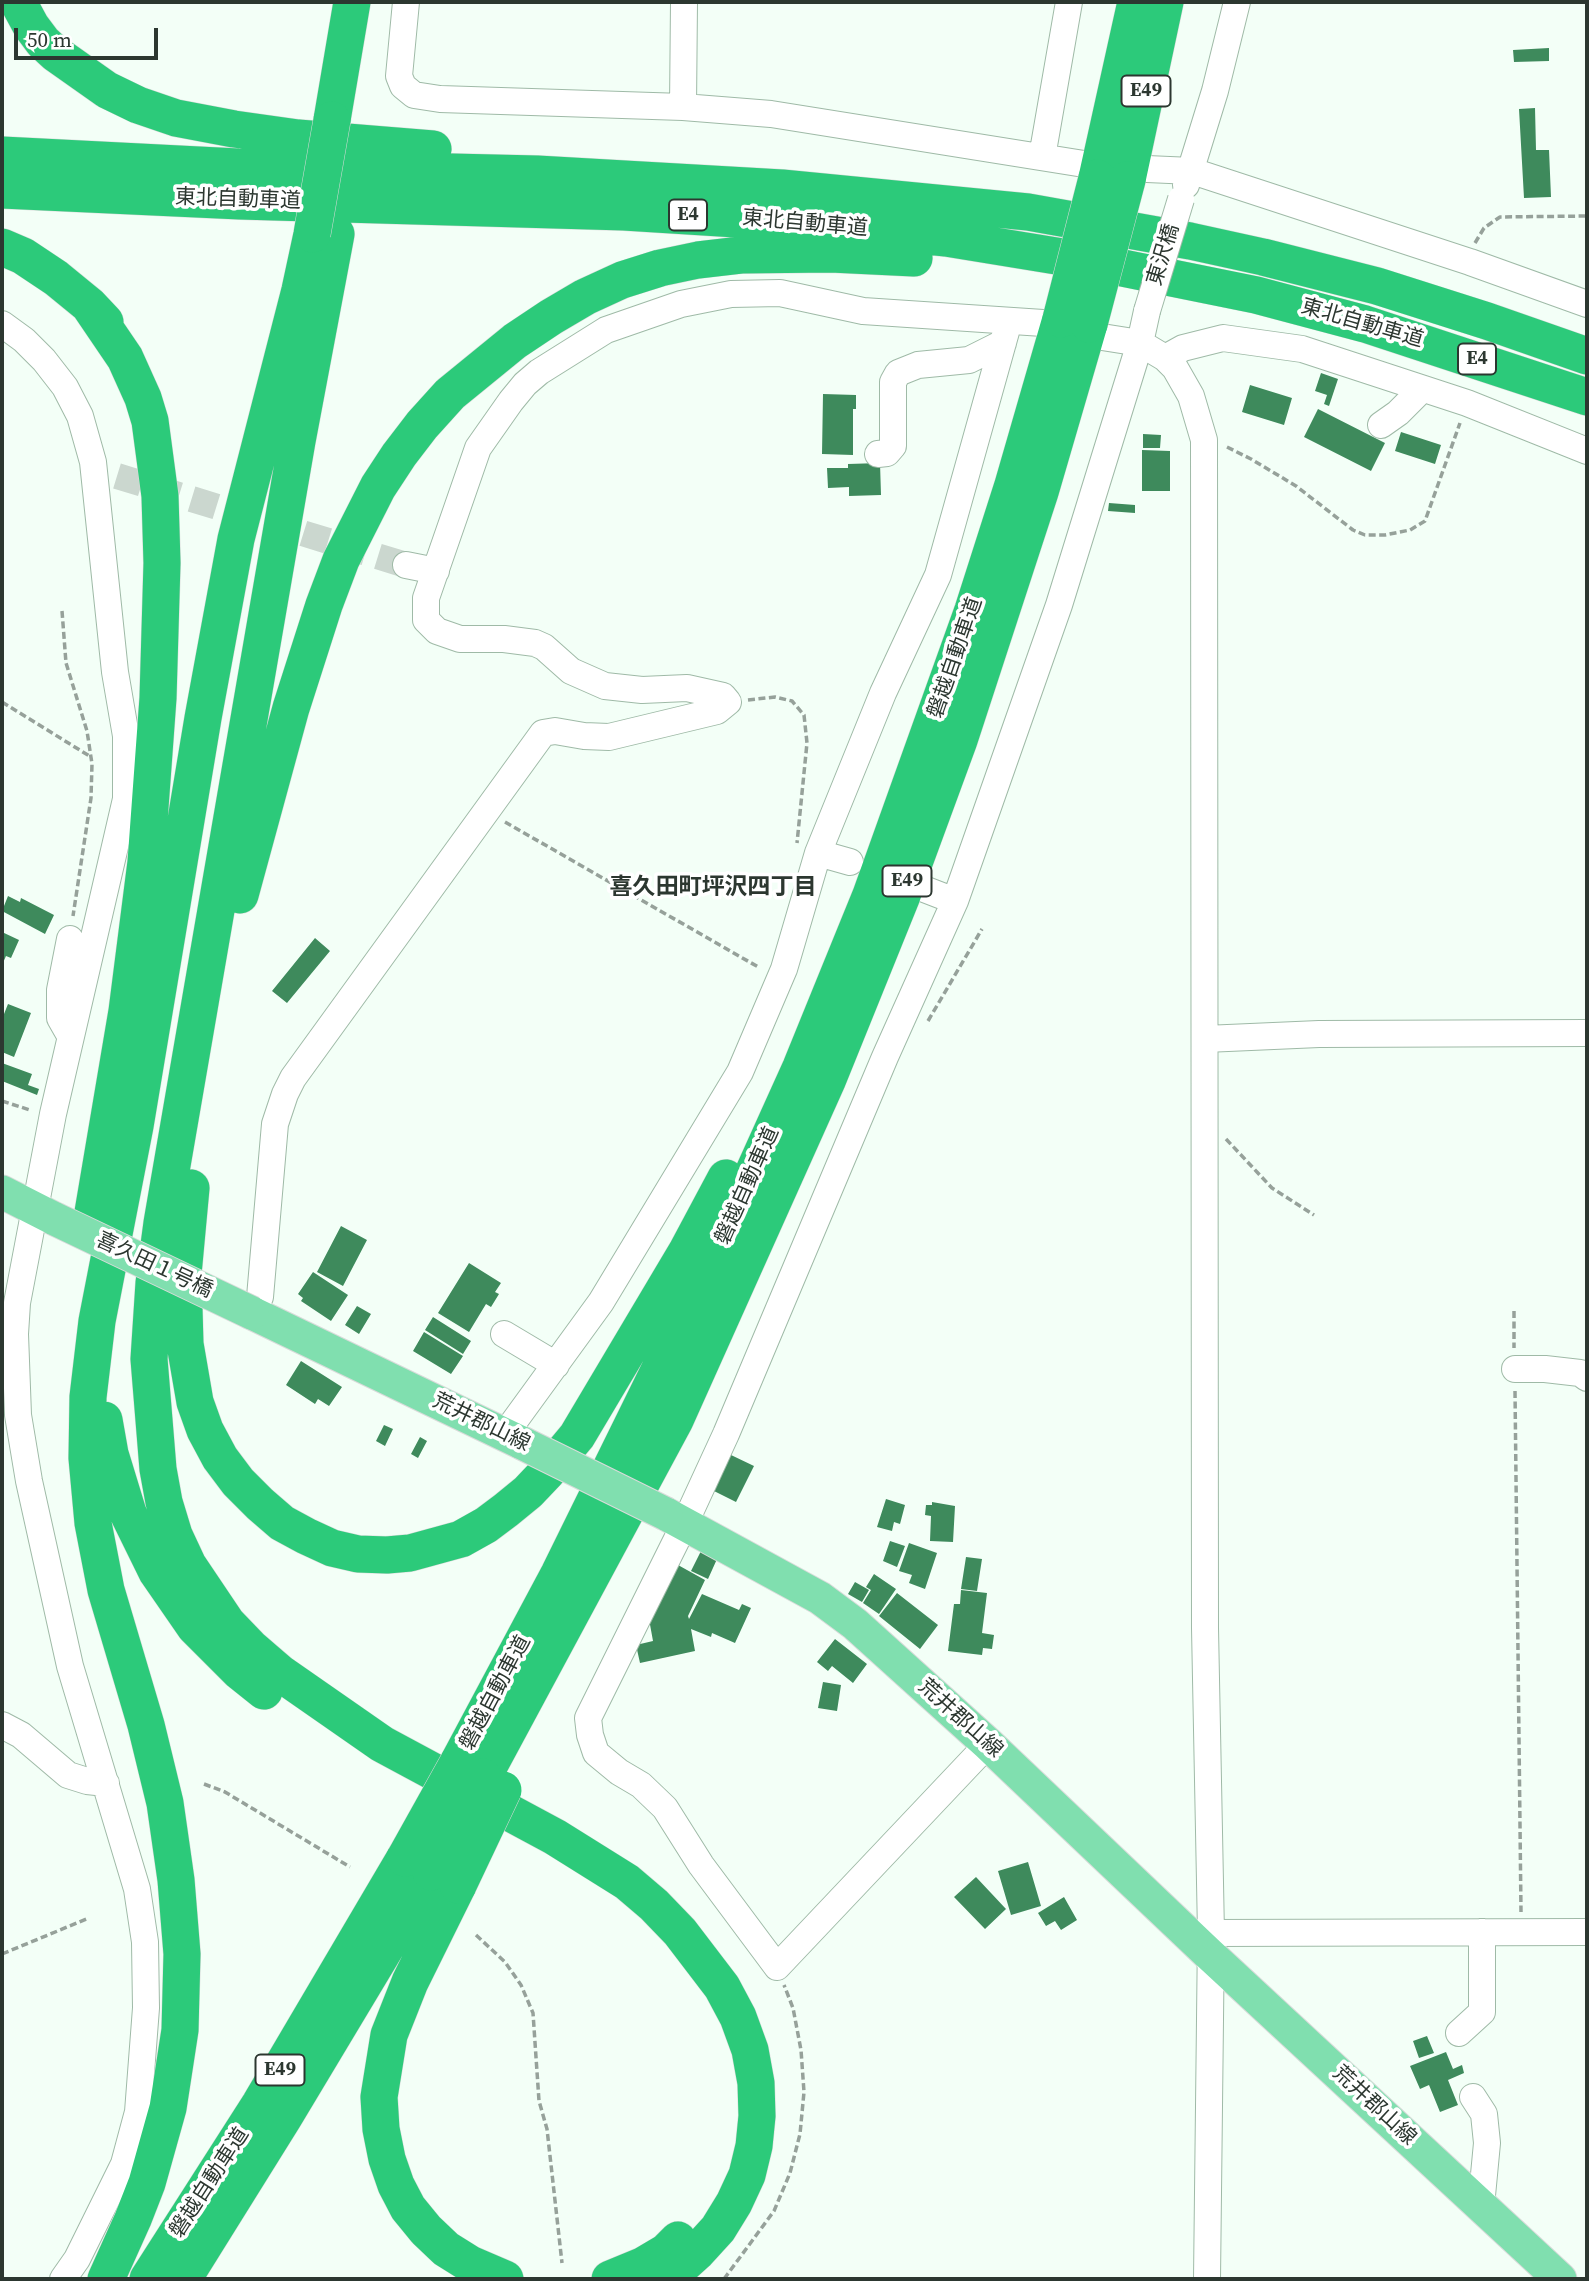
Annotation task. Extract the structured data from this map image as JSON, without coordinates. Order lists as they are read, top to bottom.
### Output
{
  "streets": {
    "highway": [
      "E49",
      "東北自動車道",
      "E4",
      "磐越自動車道"
    ],
    "main road": ["喜久田１号橋", "荒井郡山線"],
    "street": ["東沢橋"]
  },
  "crossings": [
    ["東沢橋", "荒井郡山線"],
    ["喜久田１号橋", "荒井郡山線"]
  ],
  "districts": ["喜久田町坪沢四丁目"],
  "scale_bar": "50 m"
}
